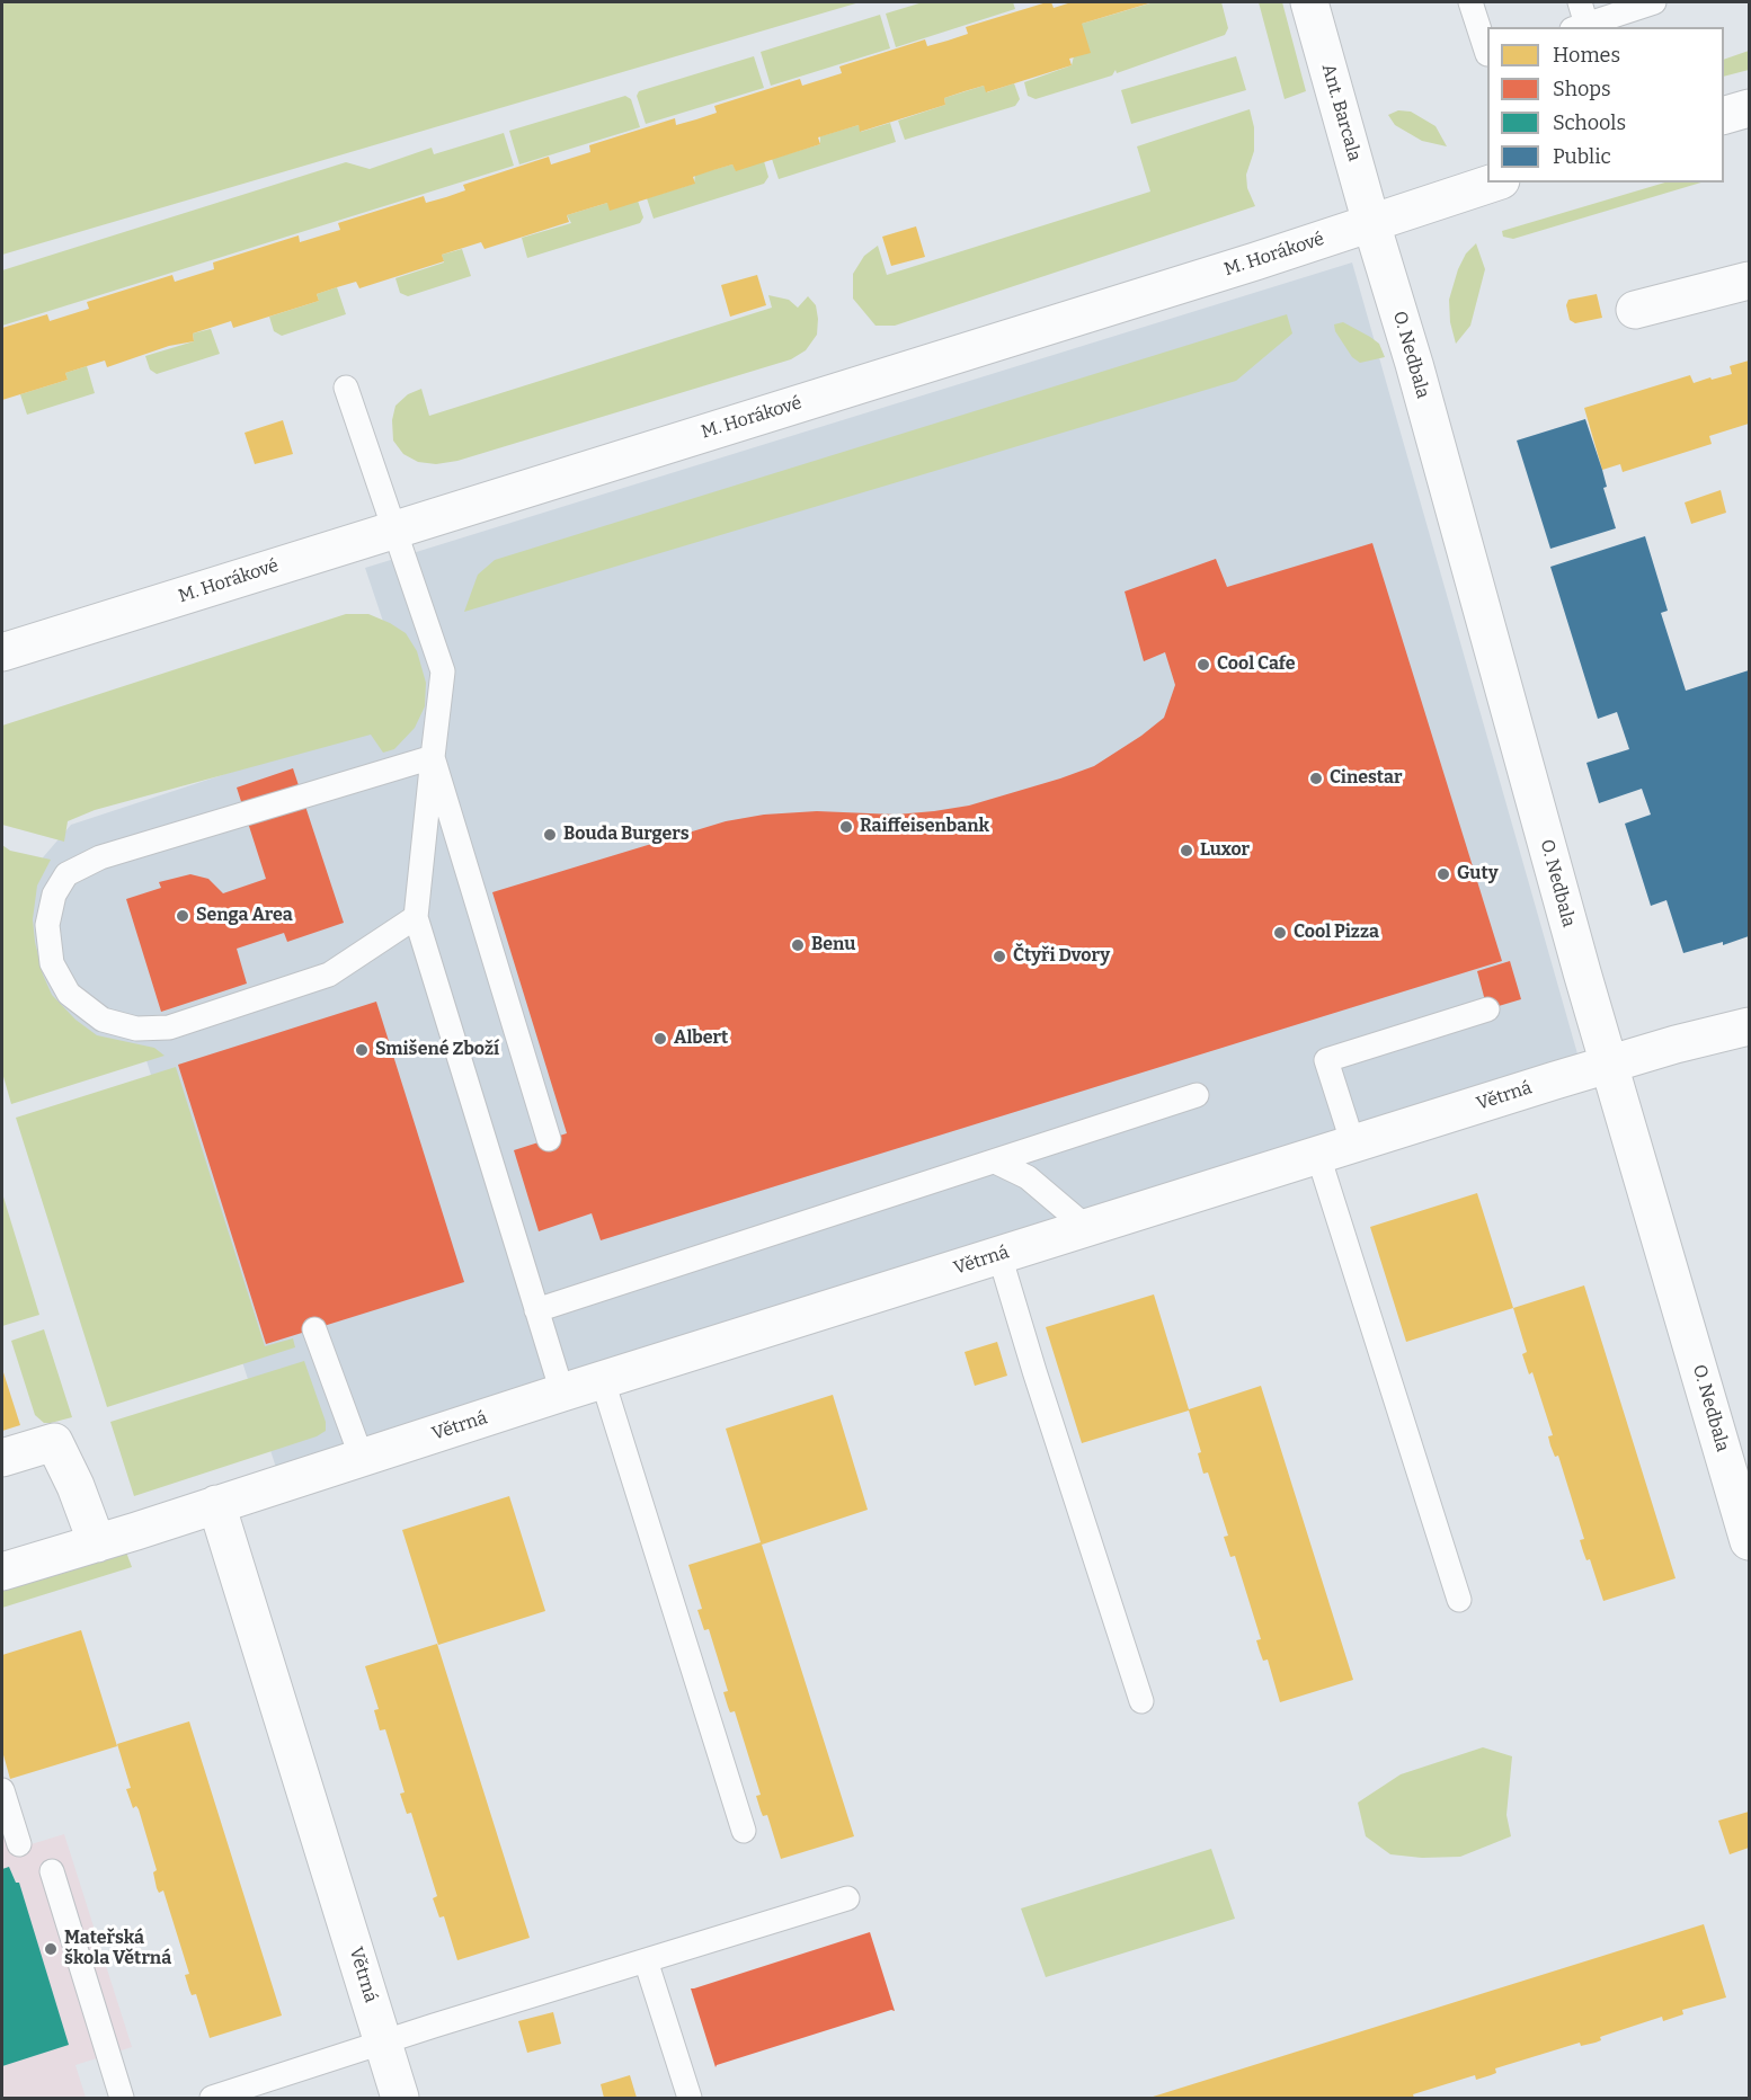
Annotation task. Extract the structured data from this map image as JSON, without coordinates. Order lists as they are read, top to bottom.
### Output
{
  "streets": {
    "street": [
      "Ant. Barcala",
      "M. Horákové",
      "O. Nedbala",
      "Větrná"
    ]
  },
  "crossings": [
    ["Ant. Barcala", "M. Horákové"],
    ["Ant. Barcala", "O. Nedbala"],
    ["M. Horákové", "O. Nedbala"],
    ["O. Nedbala", "Větrná"]
  ],
  "places": [
    "Cool Cafe",
    "Cinestar",
    "Raiffeisenbank",
    "Bouda Burgers",
    "Luxor",
    "Guty",
    "Senga Area",
    "Cool Pizza",
    "Benu",
    "Čtyři Dvory",
    "Albert",
    "Smišené Zboží",
    "Mateřská škola Větrná"
  ],
  "legend": [
    "Homes",
    "Shops",
    "Schools",
    "Public"
  ]
}
